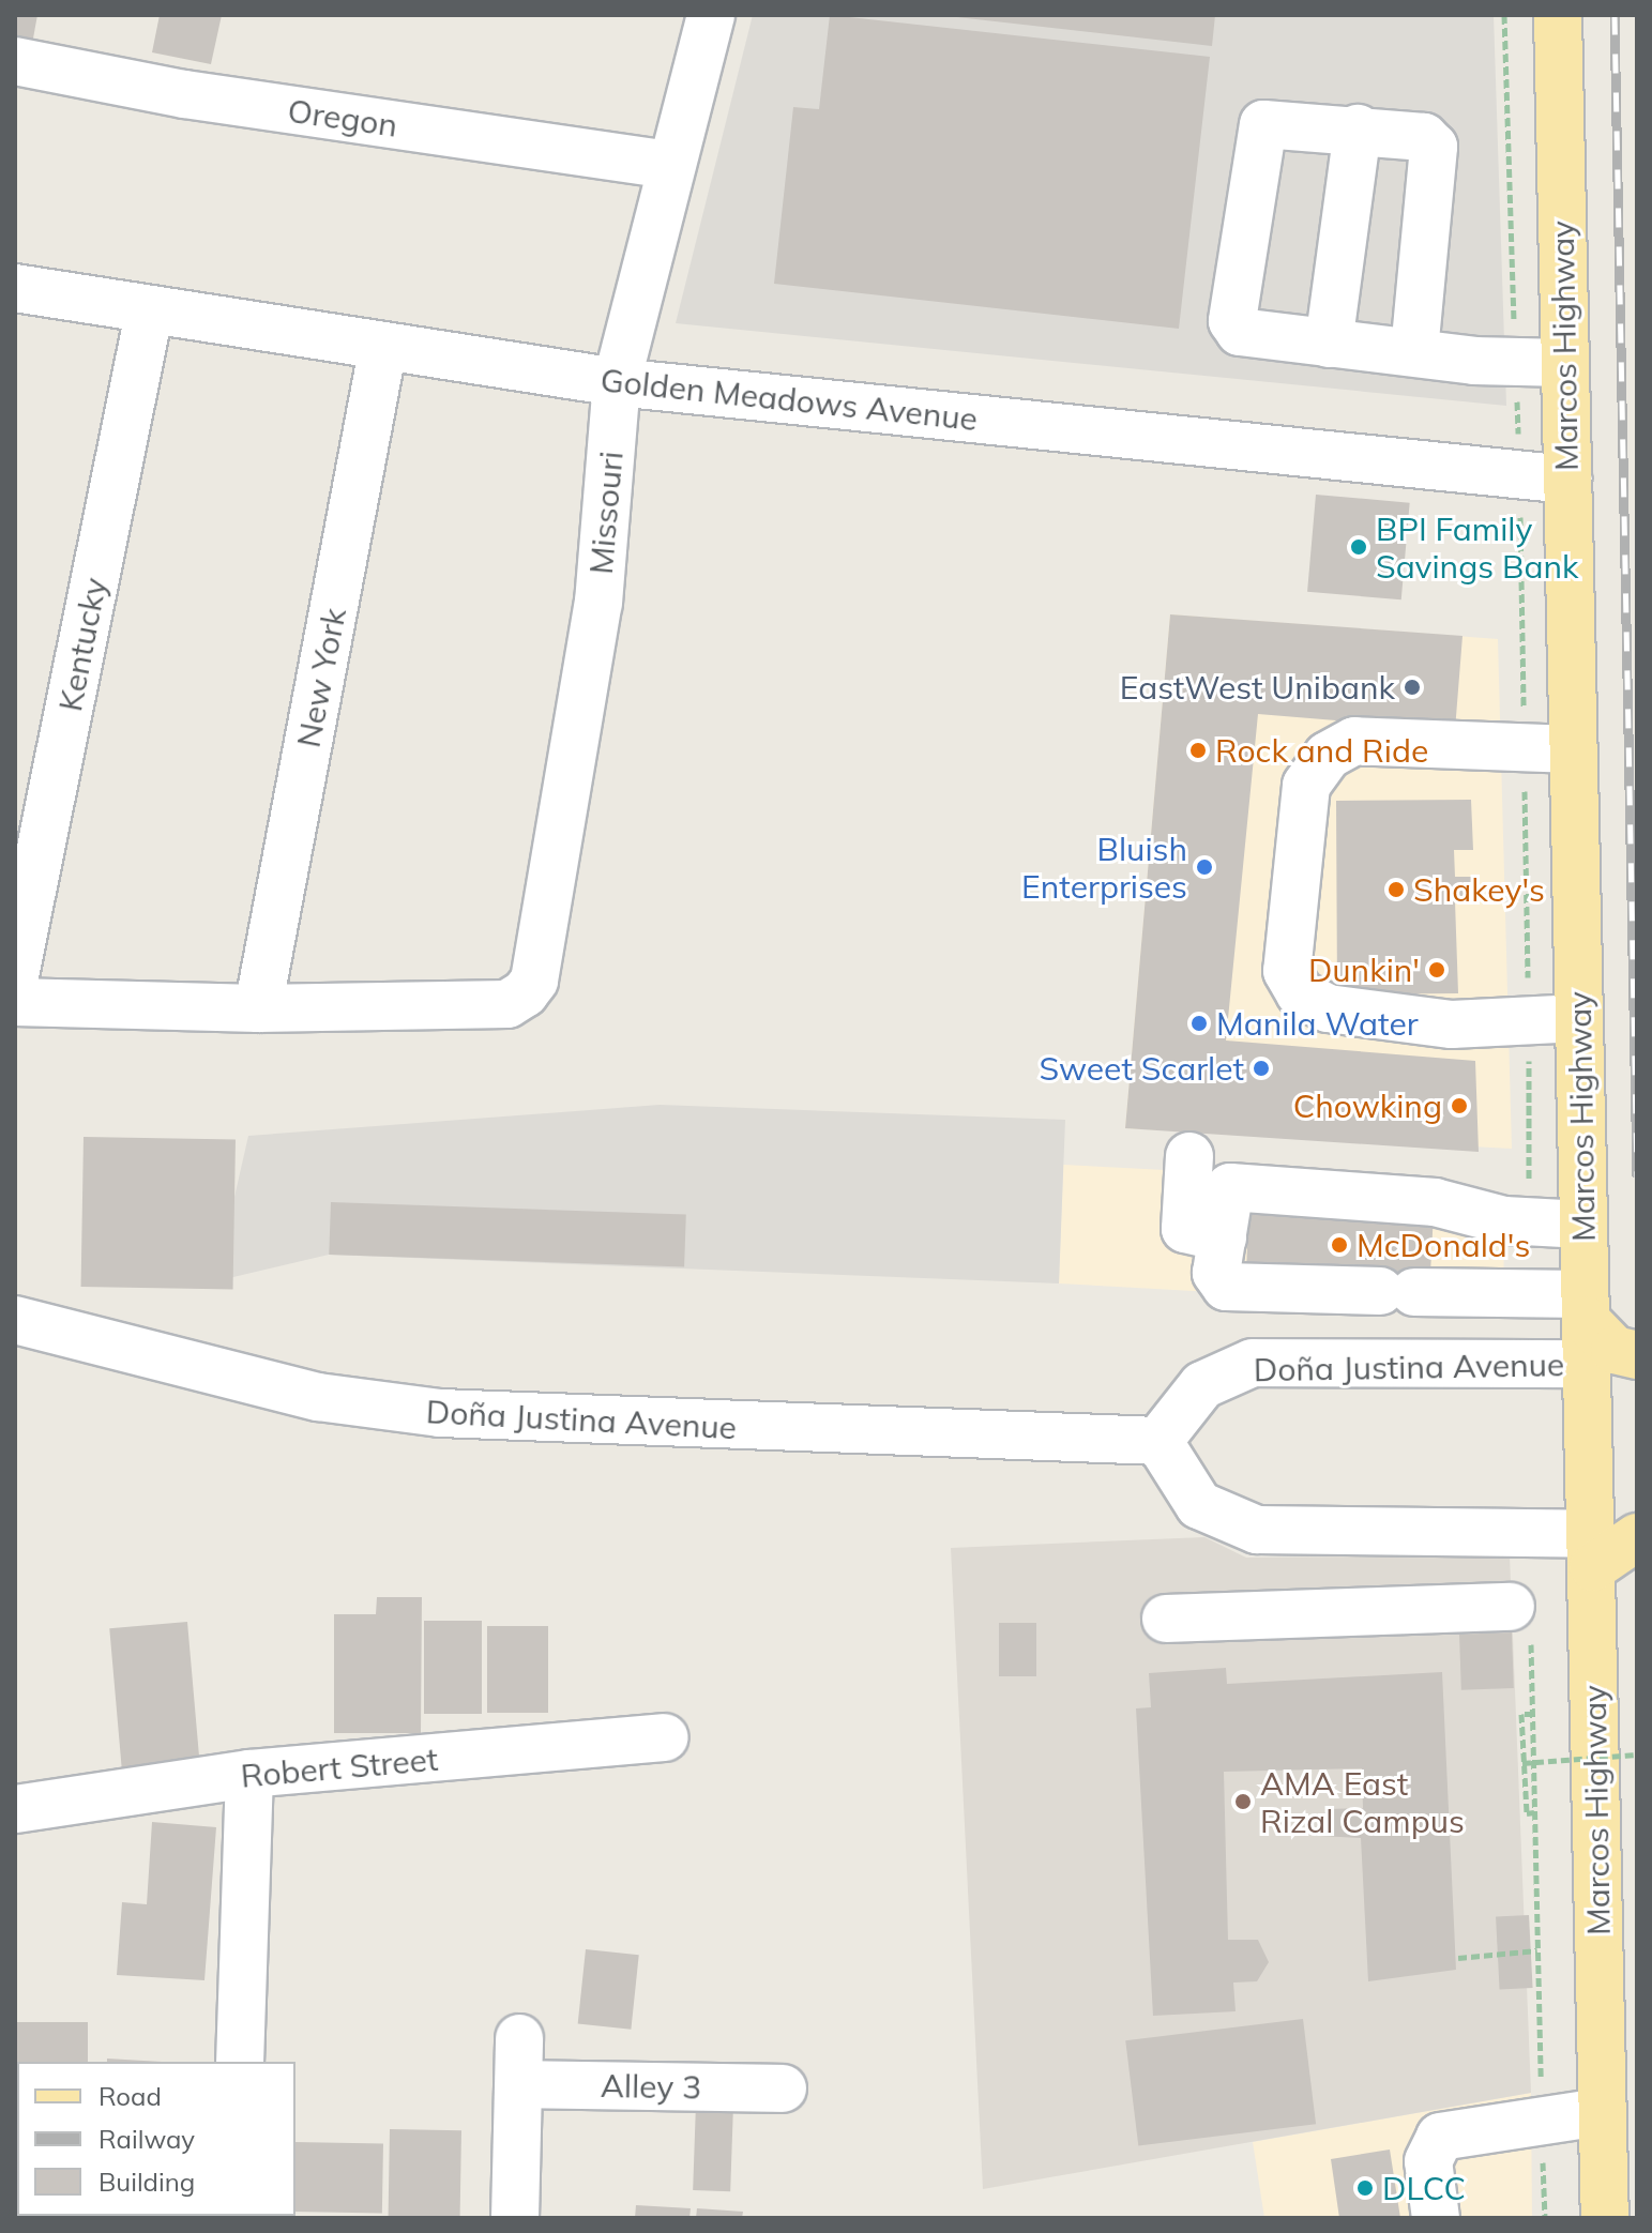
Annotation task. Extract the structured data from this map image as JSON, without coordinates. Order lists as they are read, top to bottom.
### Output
{
  "streets": {
    "main road": ["Marcos Highway"],
    "street": [
      "Oregon",
      "Golden Meadows Avenue",
      "Missouri",
      "Kentucky",
      "New York",
      "Doña Justina Avenue",
      "Robert Street",
      "Alley 3"
    ]
  },
  "crossings": [
    ["Oregon", "Missouri"],
    ["Marcos Highway", "Golden Meadows Avenue"],
    ["Marcos Highway", "Doña Justina Avenue"],
    ["Golden Meadows Avenue", "Missouri"],
    ["Golden Meadows Avenue", "Kentucky"],
    ["Golden Meadows Avenue", "New York"],
    ["Missouri", "New York"]
  ],
  "places": [
    "BPI Family Savings Bank",
    "EastWest Unibank",
    "Rock and Ride",
    "Bluish Enterprises",
    "Shakey's",
    "Dunkin'",
    "Manila Water",
    "Sweet Scarlet",
    "Chowking",
    "McDonald's",
    "AMA East Rizal Campus",
    "DLCC"
  ],
  "legend": ["Road", "Railway", "Building"]
}
